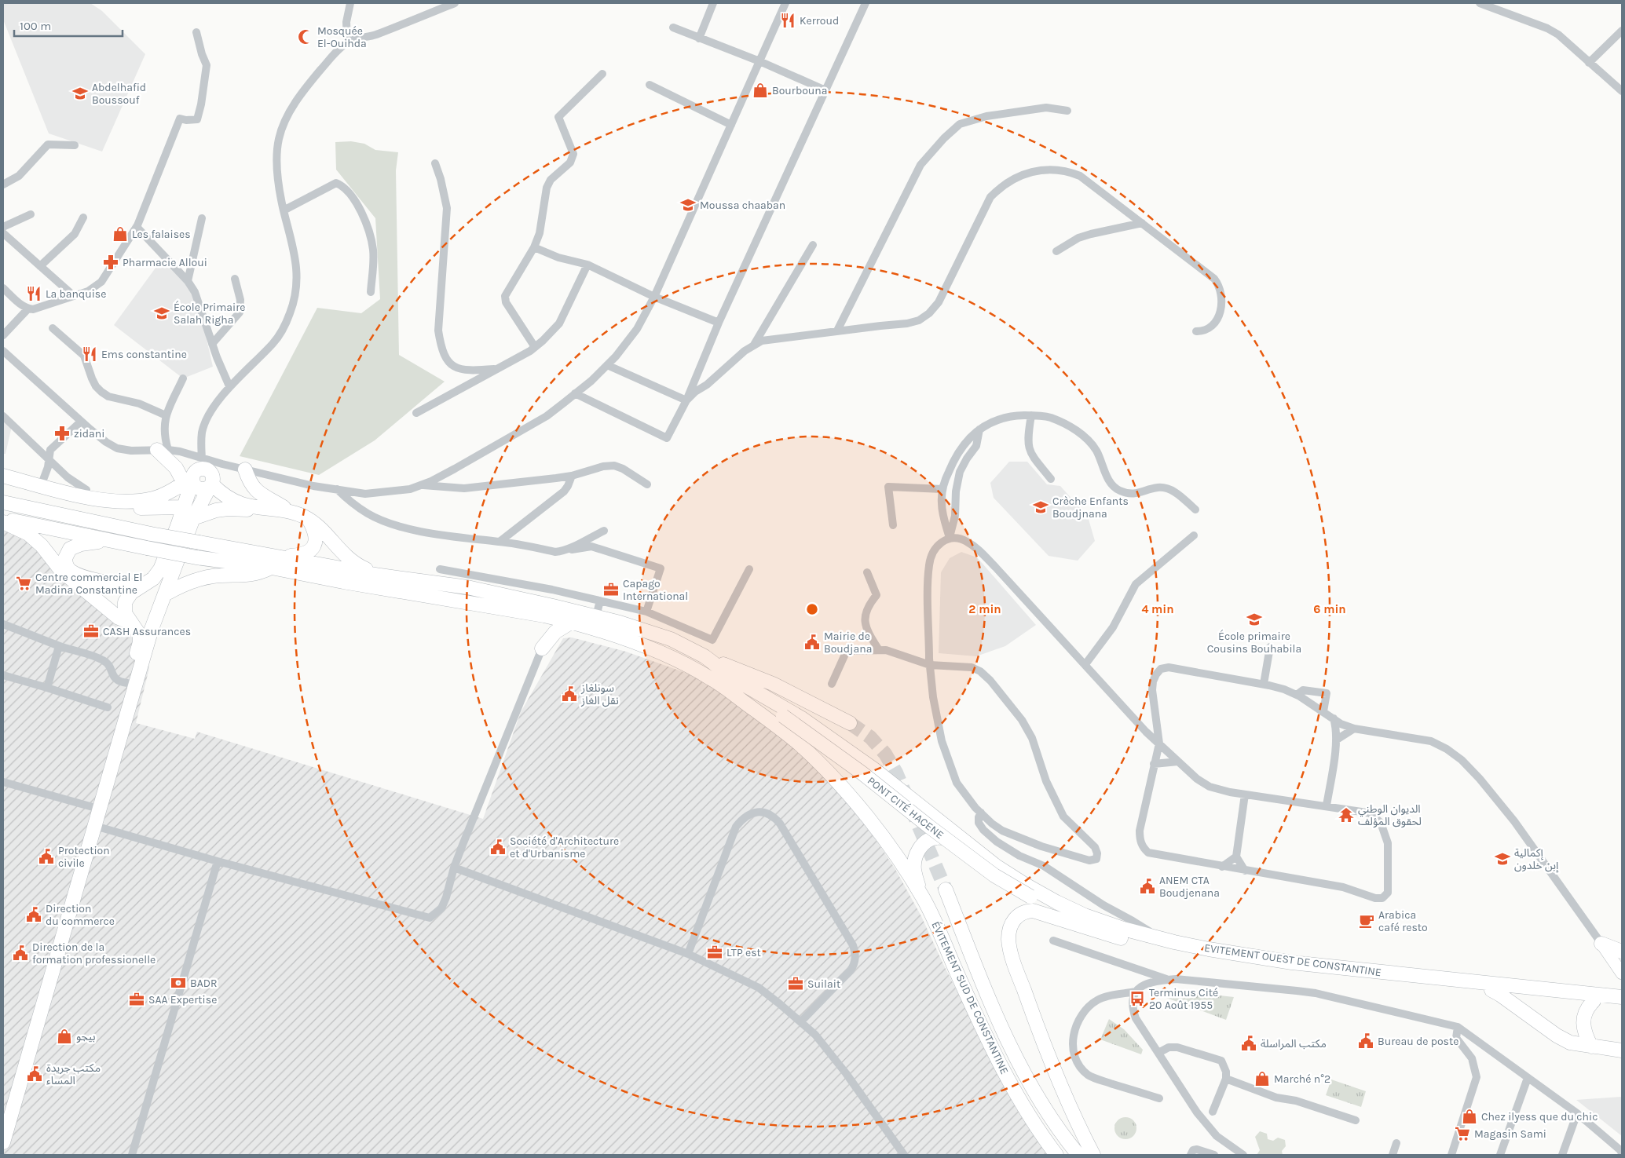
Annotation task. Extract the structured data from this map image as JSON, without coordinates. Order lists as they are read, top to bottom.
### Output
{
  "streets": {
    "highway": ["PONT CITÉ HACENE", "EVITEMENT OUEST DE CONSTANTINE", "ÉVITEMENT SUD DE CONSTANTINE"]
  },
  "crossings": [
    ["PONT CITÉ HACENE", "EVITEMENT OUEST DE CONSTANTINE"]
  ],
  "places": {
    "restaurant": ["Kerroud", "La banquise", "Ems constantine"],
    "mosque": ["Mosquée El-Ouihda"],
    "shop": [
      "Bourbouna",
      "Les falaises",
      "بيجو",
      "Marché n°2",
      "Chez ilyess que du chic"
    ],
    "school or university": [
      "Abdelhafid Boussouf",
      "Moussa chaaban",
      "École Primaire Salah Righa",
      "Crèche Enfants Boudjnana",
      "École primaire Cousins Bouhabila",
      "إكمالية إبن خلدون"
    ],
    "pharmacy": ["Pharmacie Alloui", "zidani"],
    "supermarket": ["Centre commercial El Madina Constantine", "Magasin Sami"],
    "office": [
      "Capago International",
      "CASH Assurances",
      "LTP est",
      "Suilait",
      "SAA Expertise"
    ],
    "public building": [
      "Mairie de Boudjana",
      "سونلغاز نقل الغاز",
      "Société d'Architecture et d'Urbanisme",
      "Protection civile",
      "ANEM CTA Boudjenana",
      "Direction du commerce",
      "Direction de la formation professionelle",
      "Bureau de poste",
      "مكتب المراسلة",
      "مكتب جريدة المساء"
    ],
    "temple": ["الديوان الوطني لحقوق المؤلف"],
    "cafe": ["Arabica café resto"],
    "bank": ["BADR"],
    "bus stop": ["Terminus Cité 20 Août 1955"]
  },
  "scale_bar": "100 m",
  "rings": ["2 min", "4 min", "6 min"]
}
